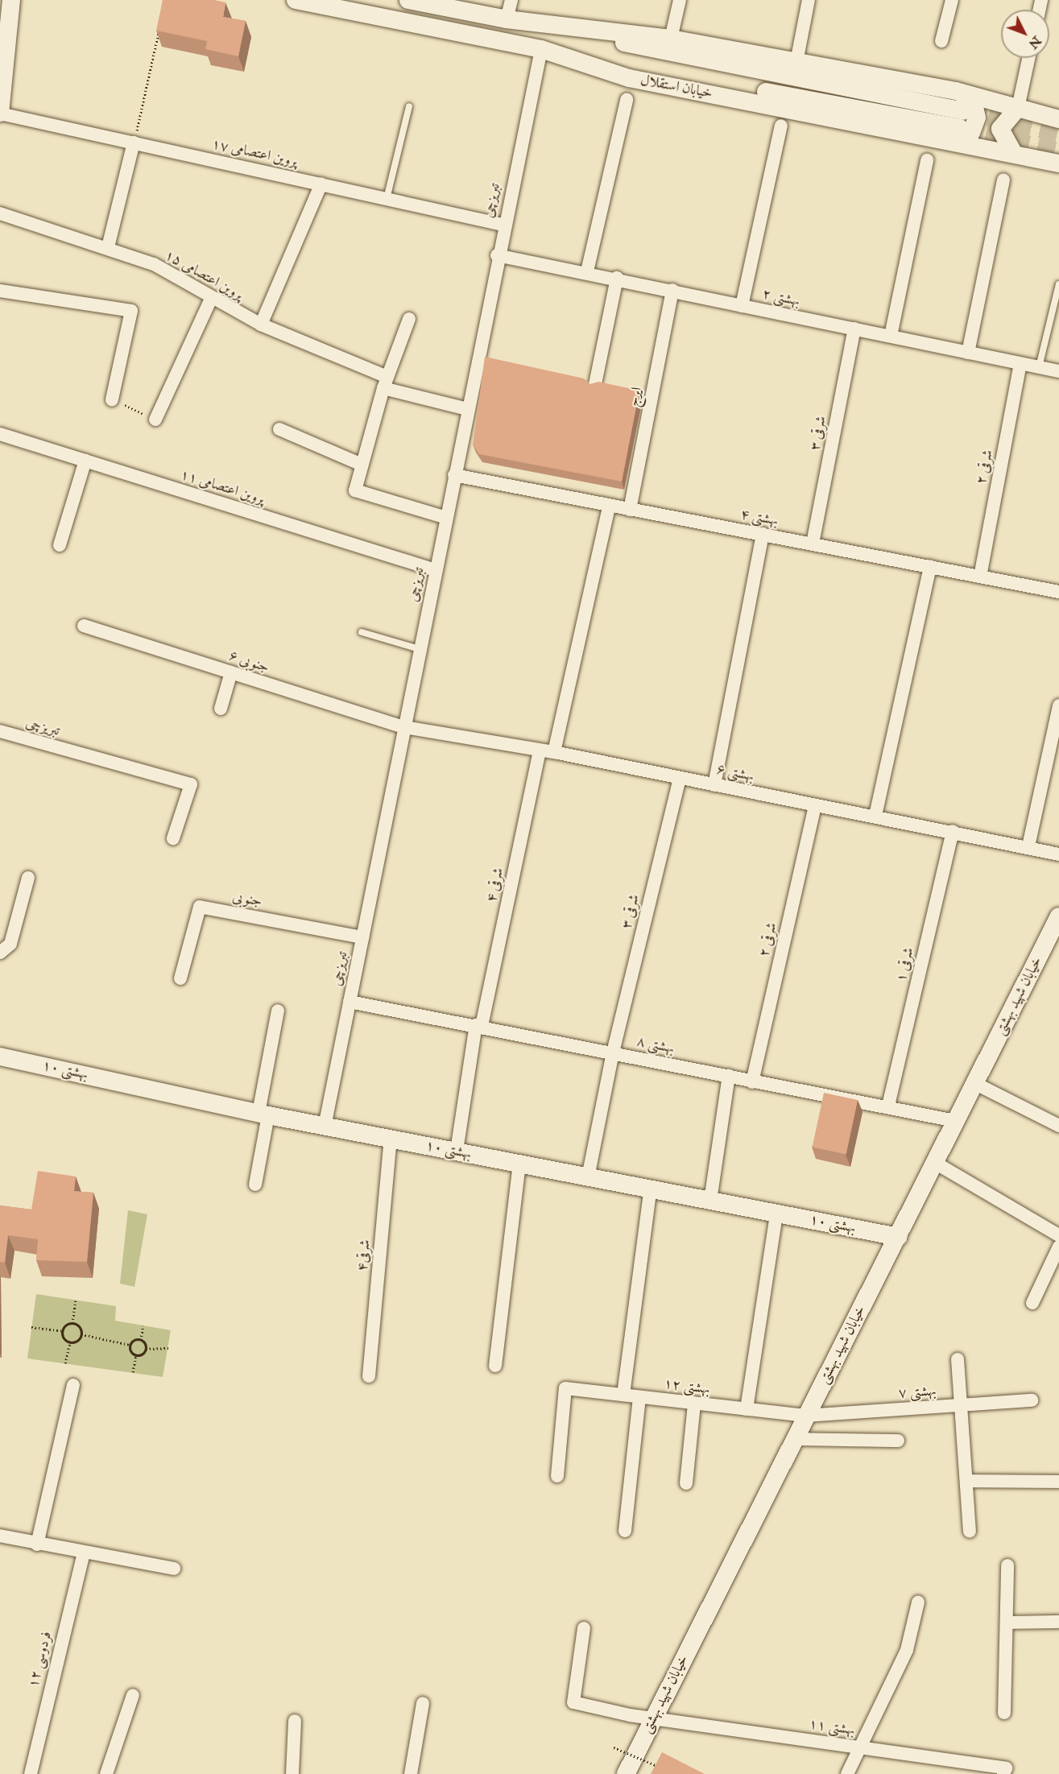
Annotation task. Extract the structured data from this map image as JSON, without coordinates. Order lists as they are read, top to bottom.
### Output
{
  "streets": {
    "main road": ["خیابان استقلال", "خیابان شهید بهشتی", "بهشتی ۱۰"],
    "street": [
      "پروین اعتصامی ۱۷",
      "تبریزچی",
      "پروین اعتصامی ۱۵",
      "بهشتی ۲",
      "ایرج",
      "۳ شرقی",
      "شرقی ۲",
      "پروین اعتصامی ۱۱",
      "بهشتی ۴",
      "جنوبی ۶",
      "بهشتی ۶",
      "شرقی ۴",
      "جنوبی",
      "شرقی ۳",
      "شرقی ۱",
      "بهشتی ۸",
      "شرقی۴",
      "بهشتی ۱۲",
      "بهشتی ۷",
      "فردوسی ۱۲",
      "بهشتی ۱۱"
    ]
  },
  "crossings": [
    ["خیابان استقلال", "تبریزچی"],
    ["پروین اعتصامی ۱۷", "تبریزچی"],
    ["تبریزچی", "بهشتی ۲"],
    ["تبریزچی", "پروین اعتصامی ۱۱"],
    ["تبریزچی", "بهشتی ۴"],
    ["تبریزچی", "جنوبی ۶"],
    ["تبریزچی", "بهشتی ۶"],
    ["تبریزچی", "جنوبی"],
    ["تبریزچی", "بهشتی ۸"],
    ["تبریزچی", "بهشتی ۱۰"],
    ["بهشتی ۲", "ایرج"],
    ["بهشتی ۲", "۳ شرقی"],
    ["بهشتی ۲", "شرقی ۲"],
    ["ایرج", "بهشتی ۴"],
    ["۳ شرقی", "بهشتی ۴"],
    ["شرقی ۲", "بهشتی ۴"],
    ["شرقی ۲", "بهشتی ۶"],
    ["شرقی ۲", "بهشتی ۸"],
    ["جنوبی ۶", "بهشتی ۶"],
    ["بهشتی ۶", "شرقی ۴"],
    ["بهشتی ۶", "شرقی ۳"],
    ["بهشتی ۶", "شرقی ۱"],
    ["شرقی ۴", "بهشتی ۸"],
    ["شرقی ۴", "بهشتی ۱۰"],
    ["شرقی ۳", "بهشتی ۸"],
    ["شرقی ۳", "بهشتی ۱۰"],
    ["شرقی ۱", "بهشتی ۸"],
    ["خیابان شهید بهشتی", "بهشتی ۸"],
    ["خیابان شهید بهشتی", "بهشتی ۱۰"],
    ["خیابان شهید بهشتی", "بهشتی ۱۲"],
    ["خیابان شهید بهشتی", "بهشتی ۷"],
    ["خیابان شهید بهشتی", "بهشتی ۱۱"],
    ["بهشتی ۱۰", "شرقی۴"],
    ["بهشتی ۱۲", "بهشتی ۷"]
  ],
  "north": "bottom right"
}
